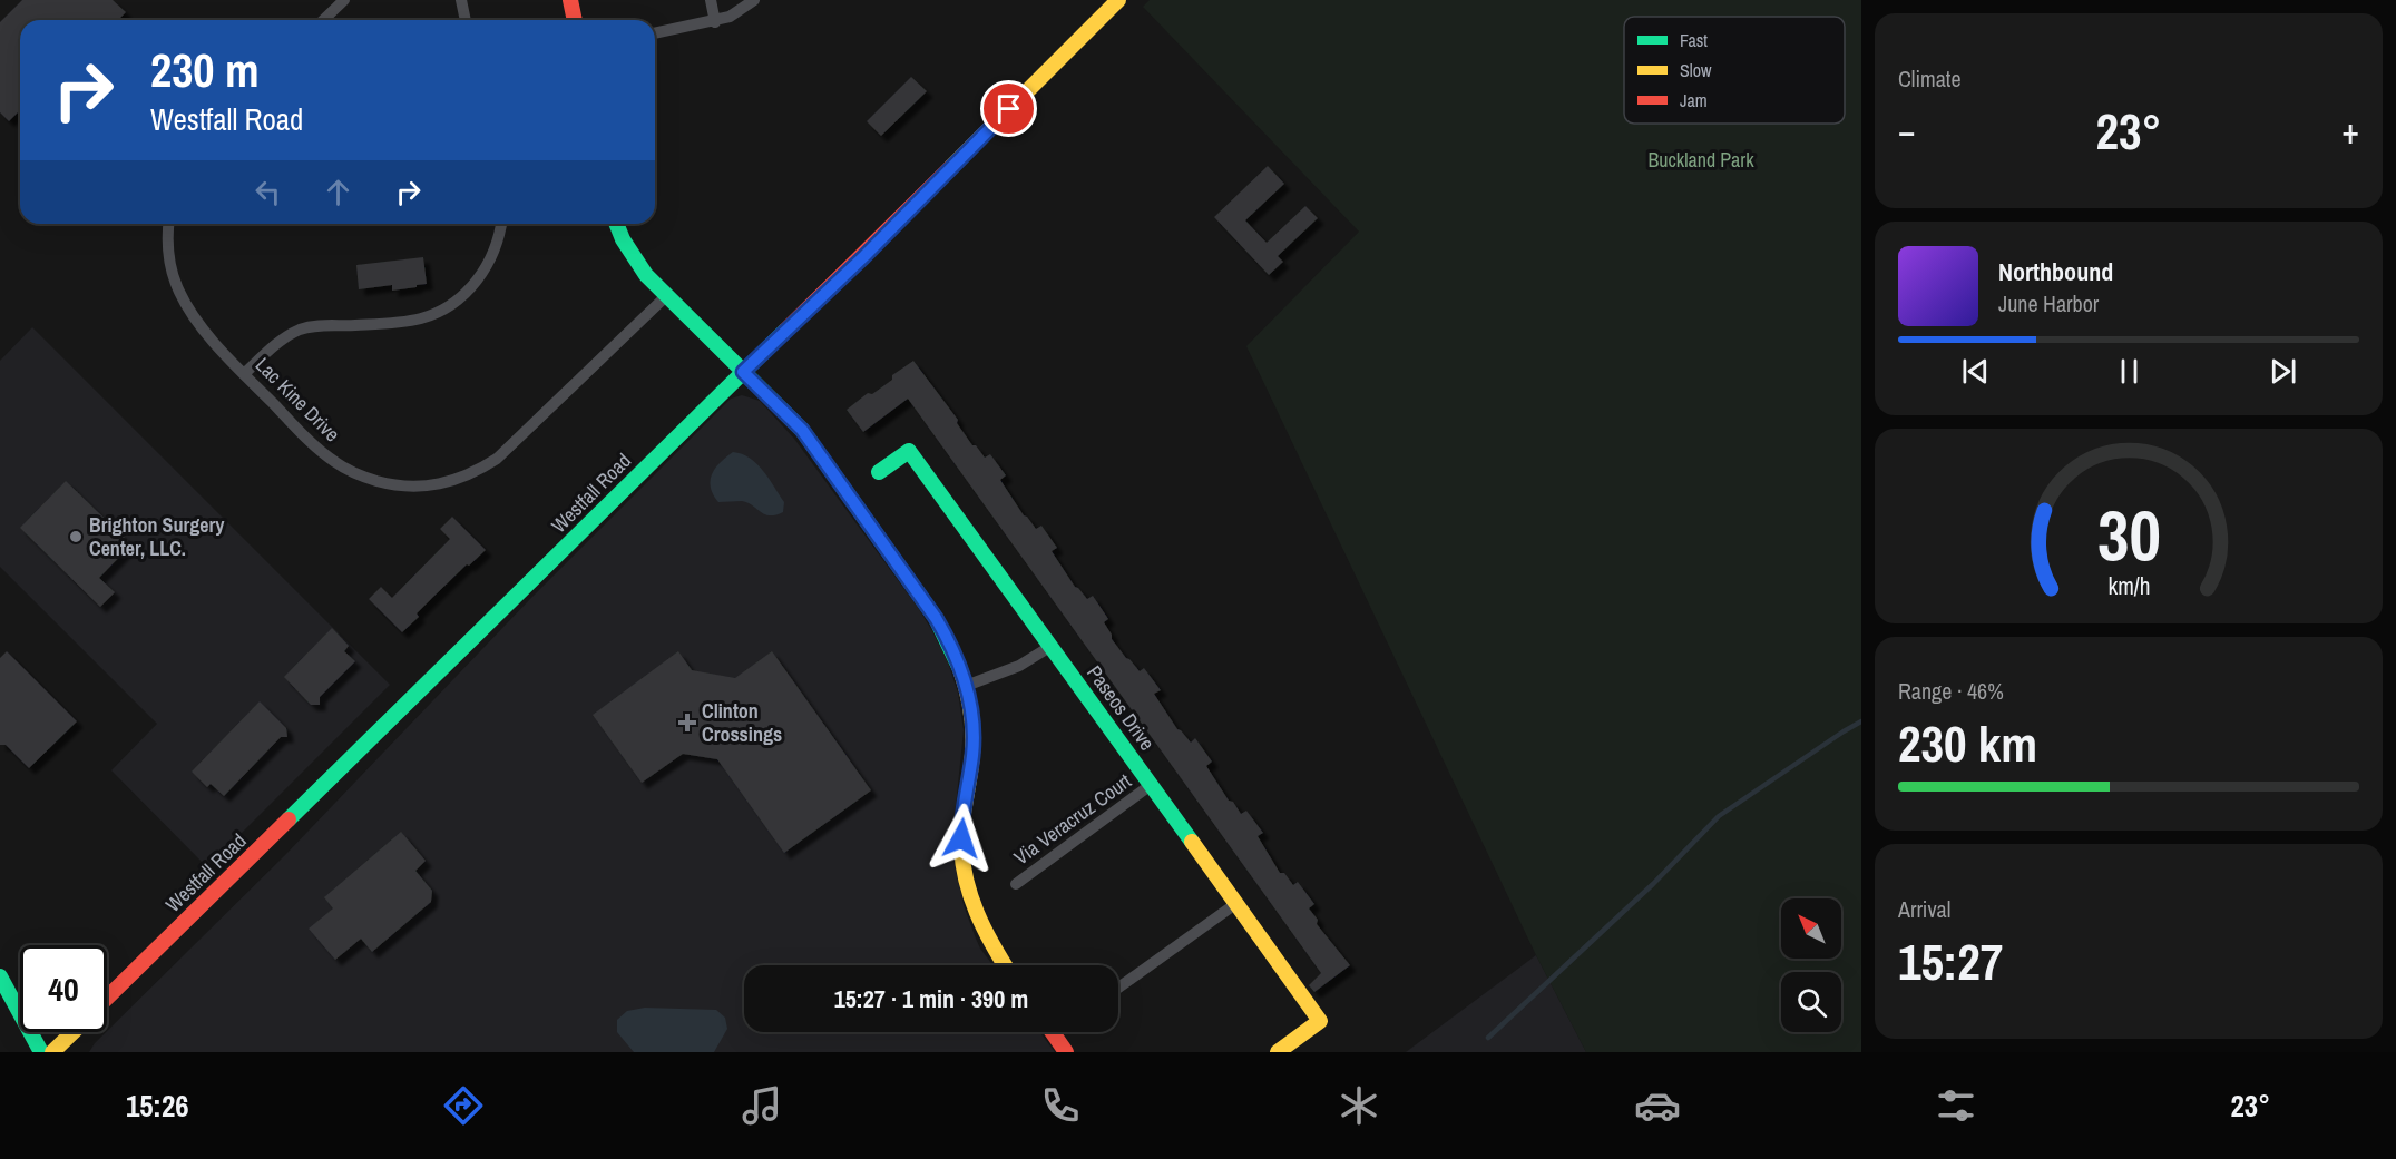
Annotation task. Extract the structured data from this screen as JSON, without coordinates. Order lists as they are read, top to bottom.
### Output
{
  "streets": {
    "street": [
      "Lac Kine Drive",
      "Westfall Road",
      "Paseos Drive",
      "Via Veracruz Court"
    ]
  },
  "crossings": [
    ["Paseos Drive", "Via Veracruz Court"]
  ],
  "parks": ["Buckland Park"],
  "places": {
    "other": ["Brighton Surgery Center, LLC."],
    "health": ["Clinton Crossings"]
  },
  "legend": ["Fast", "Slow", "Jam"],
  "north": "top left",
  "page": {
    "tile": [
      "Climate",
      ["Range · 46%", "230 km"],
      ["Arrival", "15:27"]
    ],
    "turn": ["230 m", "Westfall Road"],
    "heat": ["−", "23°", "+"],
    "song": ["Northbound", "June Harbor"],
    "limit": "40",
    "trip": "15:27 · 1 min · 390 m",
    "tabs": ["15:26", "23°"],
    "gauge": ["30", "km/h"]
  }
}
